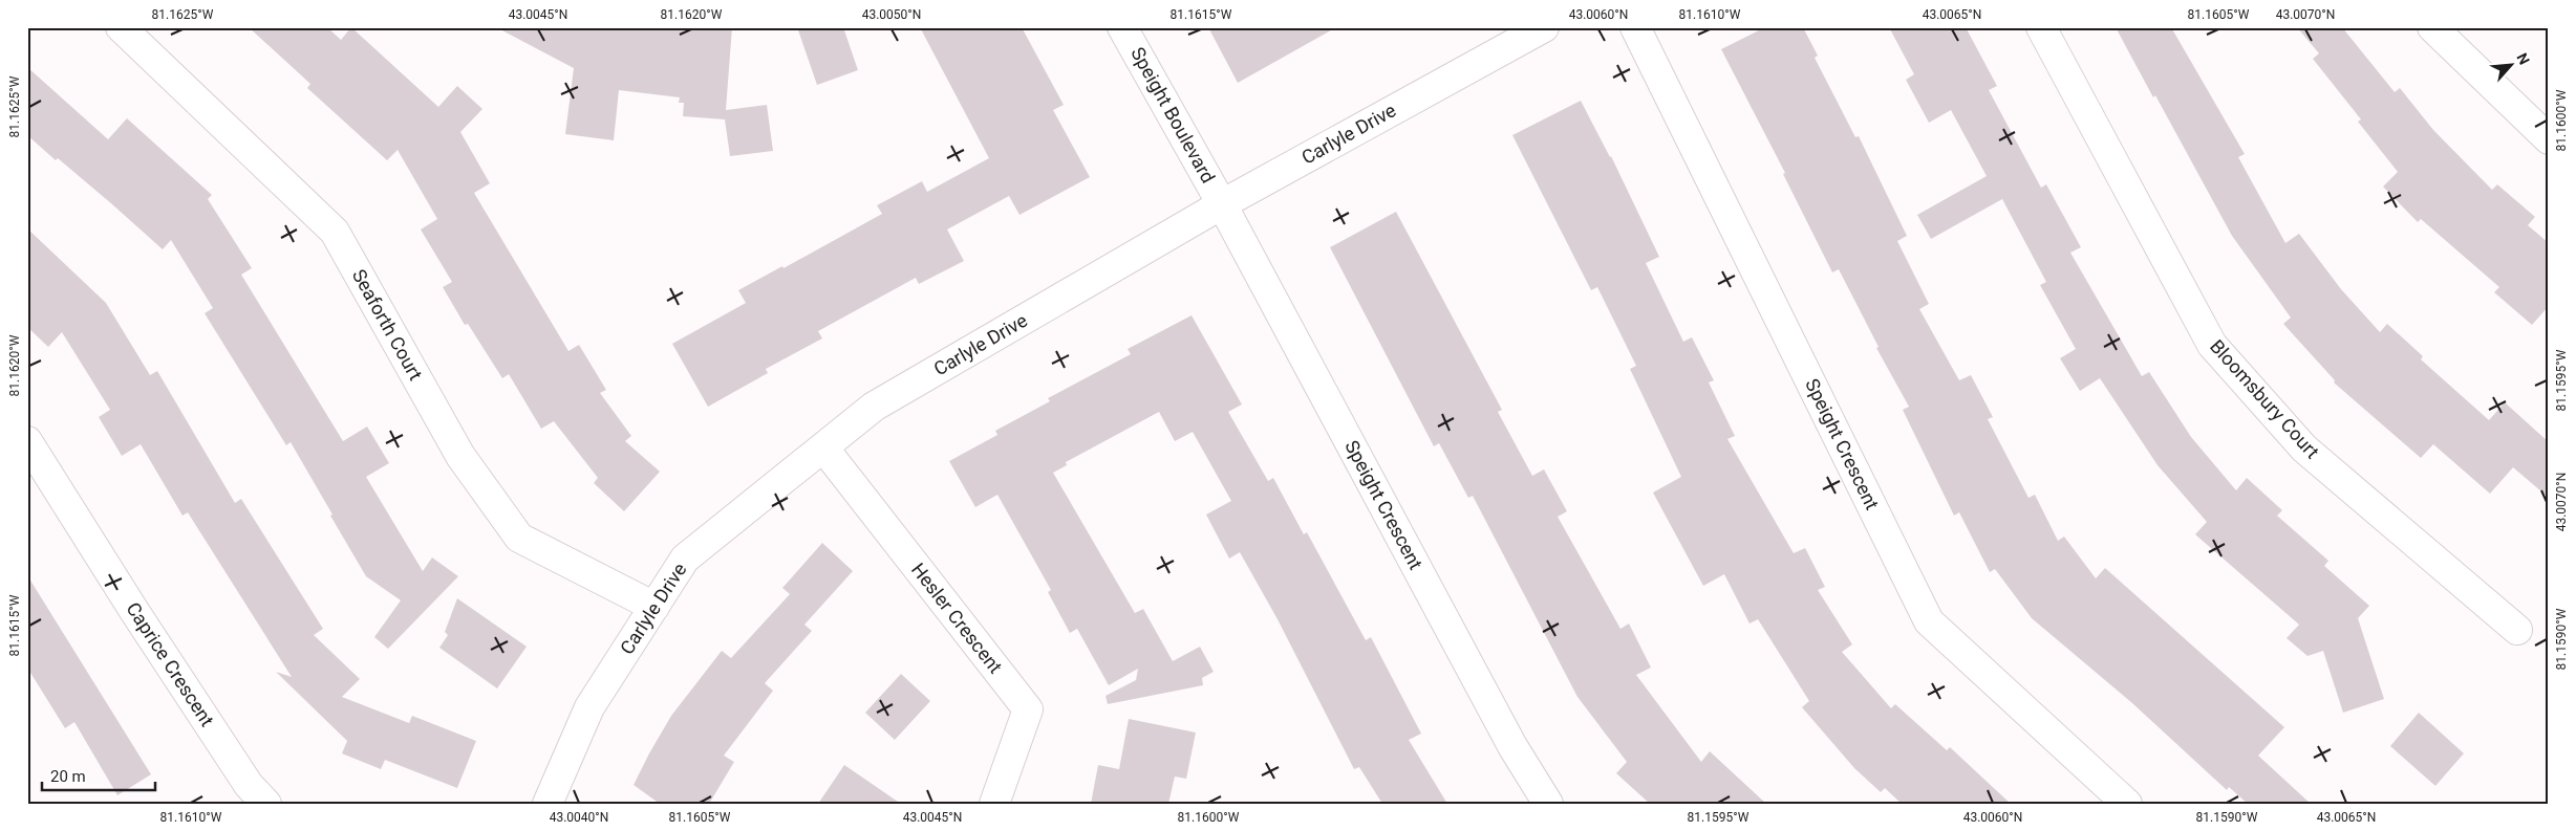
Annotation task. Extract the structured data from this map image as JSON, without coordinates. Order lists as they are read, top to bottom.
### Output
{
  "streets": {
    "street": [
      "Speight Boulevard",
      "Carlyle Drive",
      "Seaforth Court",
      "Bloomsbury Court",
      "Speight Crescent",
      "Hesler Crescent",
      "Caprice Crescent"
    ]
  },
  "crossings": [
    ["Speight Boulevard", "Carlyle Drive"],
    ["Speight Boulevard", "Speight Crescent"],
    ["Carlyle Drive", "Seaforth Court"],
    ["Carlyle Drive", "Speight Crescent"],
    ["Carlyle Drive", "Hesler Crescent"]
  ],
  "scale_bar": "20 m",
  "north": "top right",
  "coordinates": [
    "81.1625°W",
    "43.0045°N",
    "81.1620°W",
    "43.0050°N",
    "81.1615°W",
    "43.0060°N",
    "81.1610°W",
    "43.0065°N",
    "81.1605°W",
    "43.0070°N",
    "81.1600°W",
    "81.1595°W",
    "81.1590°W",
    "43.0040°N"
  ]
}
